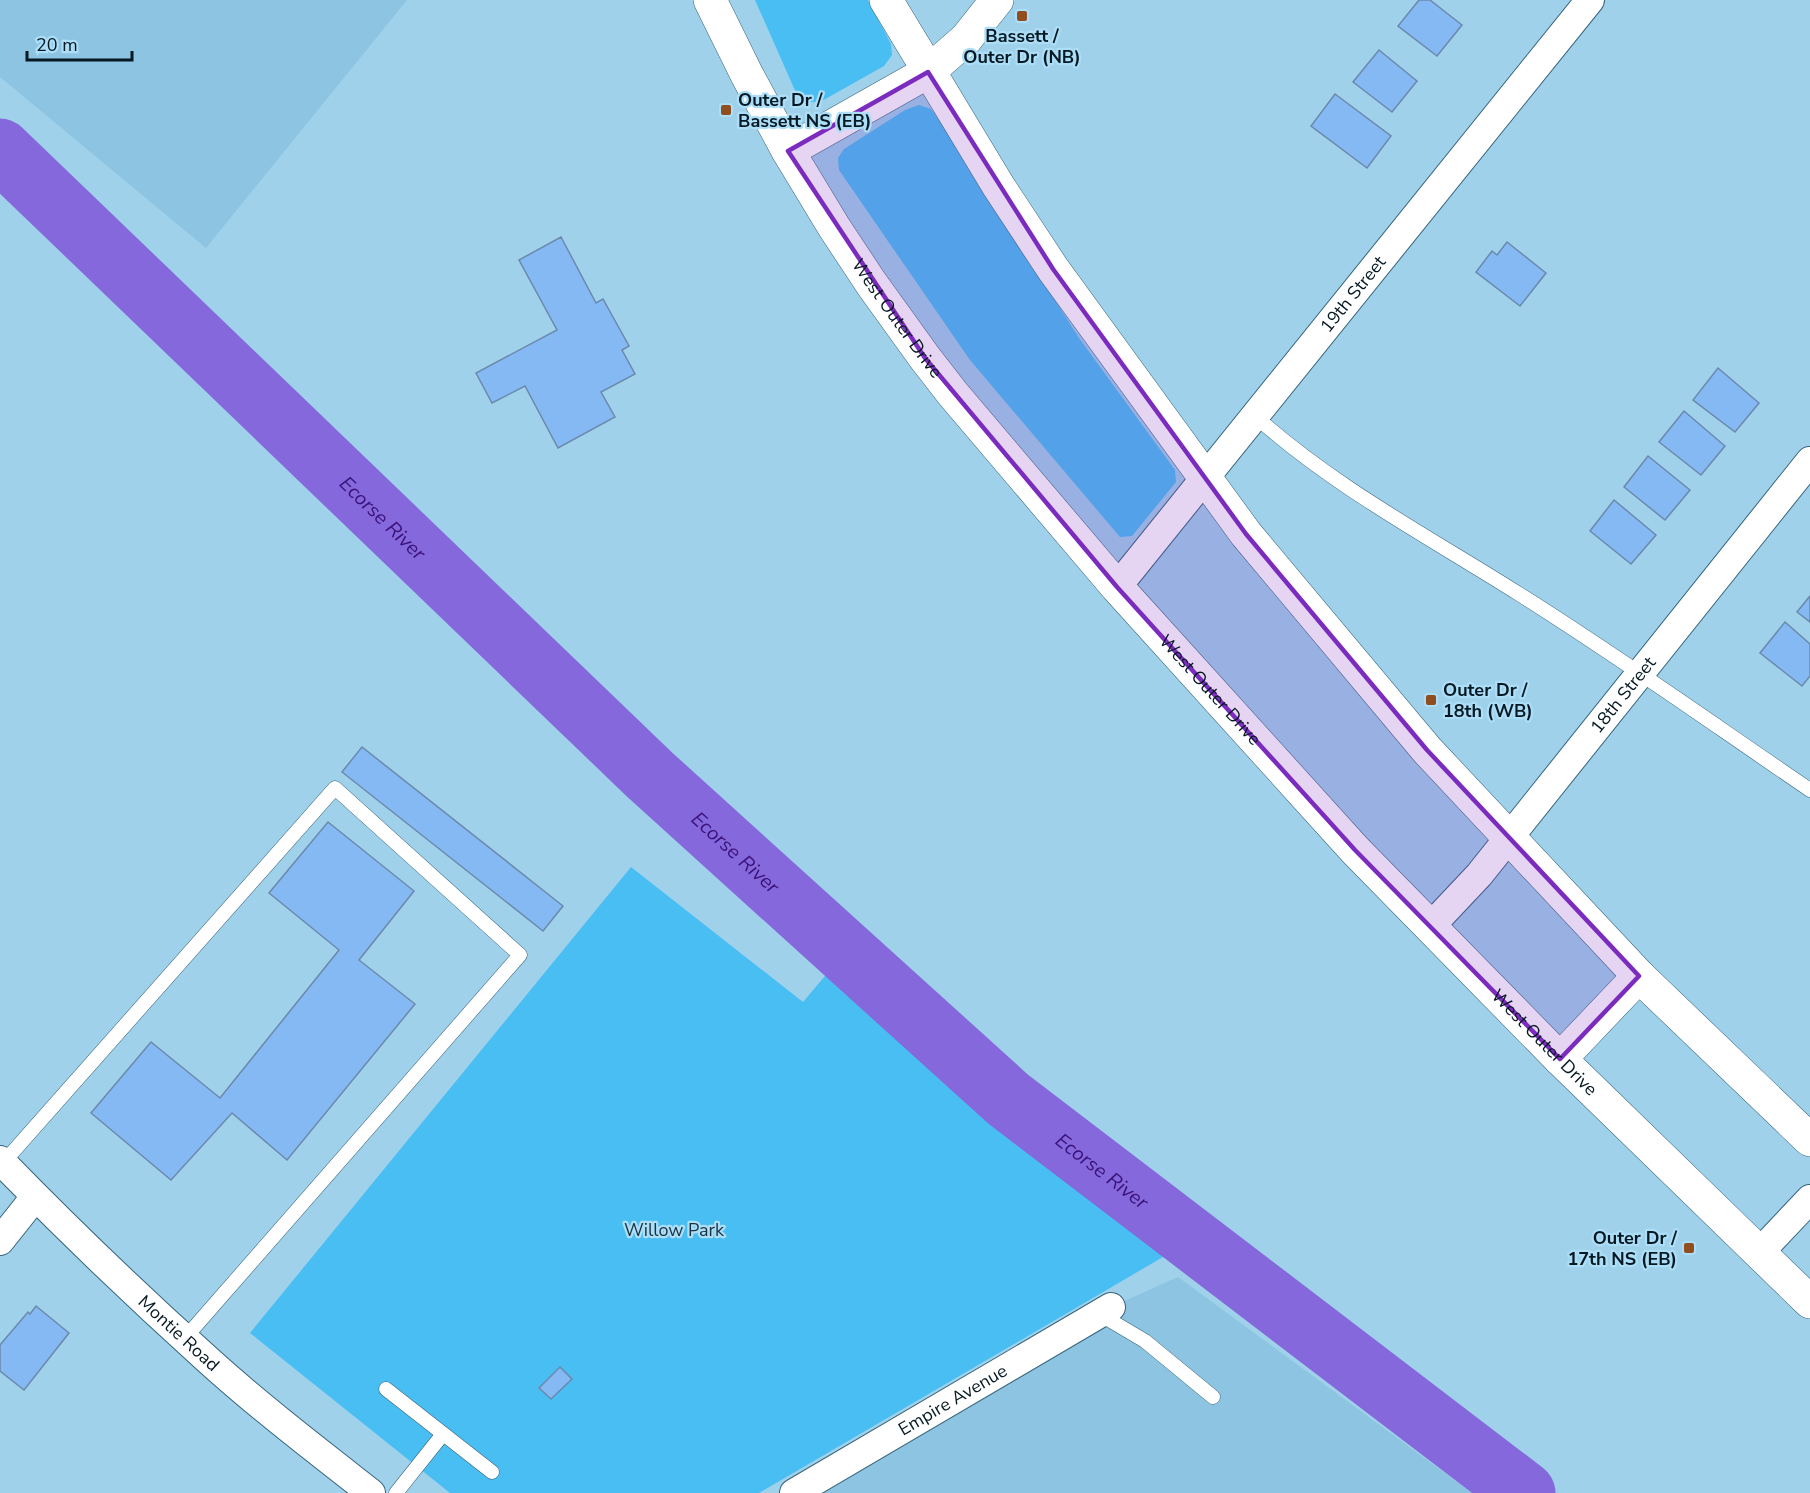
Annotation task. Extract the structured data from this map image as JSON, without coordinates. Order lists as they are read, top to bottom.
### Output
{
  "streets": {
    "main road": ["West Outer Drive"],
    "street": [
      "19th Street",
      "18th Street",
      "Montie Road",
      "Empire Avenue"
    ]
  },
  "crossings": [
    ["19th Street", "West Outer Drive"],
    ["West Outer Drive", "18th Street"]
  ],
  "water": ["Ecorse River"],
  "parks": ["Willow Park"],
  "places": {
    "transit": [
      "Bassett / Outer Dr (NB)",
      "Outer Dr / Bassett NS (EB)",
      "Outer Dr / 18th (WB)",
      "Outer Dr / 17th NS (EB)"
    ]
  },
  "scale_bar": "20 m"
}
